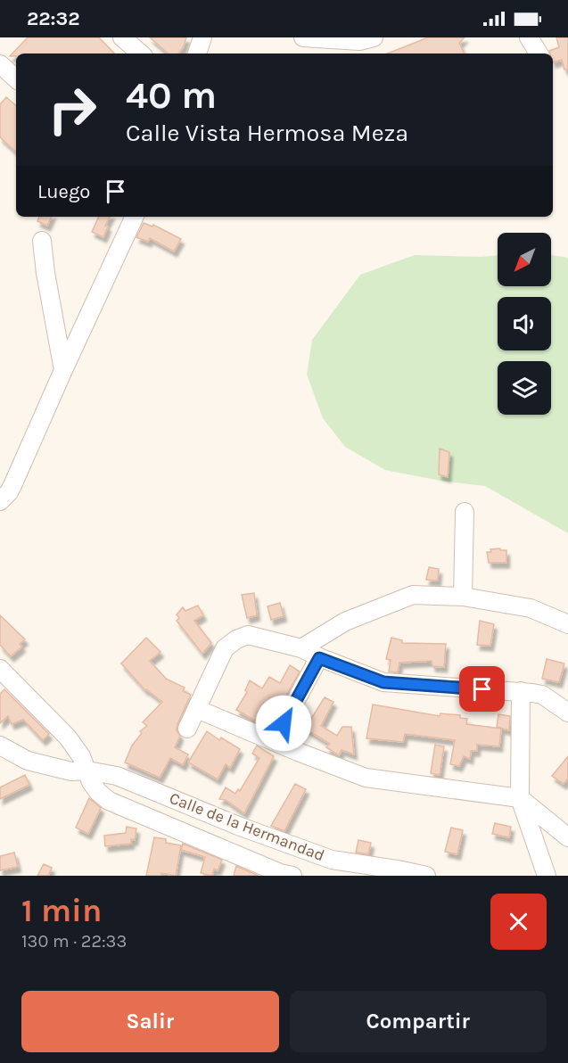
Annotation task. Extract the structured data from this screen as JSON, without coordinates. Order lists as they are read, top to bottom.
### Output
{
  "streets": {
    "street": ["Calle de la Hermandad"]
  },
  "north": "bottom left",
  "page": {
    "status": "22:32",
    "turn": ["40 m", "Calle Vista Hermosa Meza"],
    "then": "Luego",
    "heading": ["1 min", "130 m · 22:33"],
    "buttons": ["Salir", "Compartir"]
  }
}
